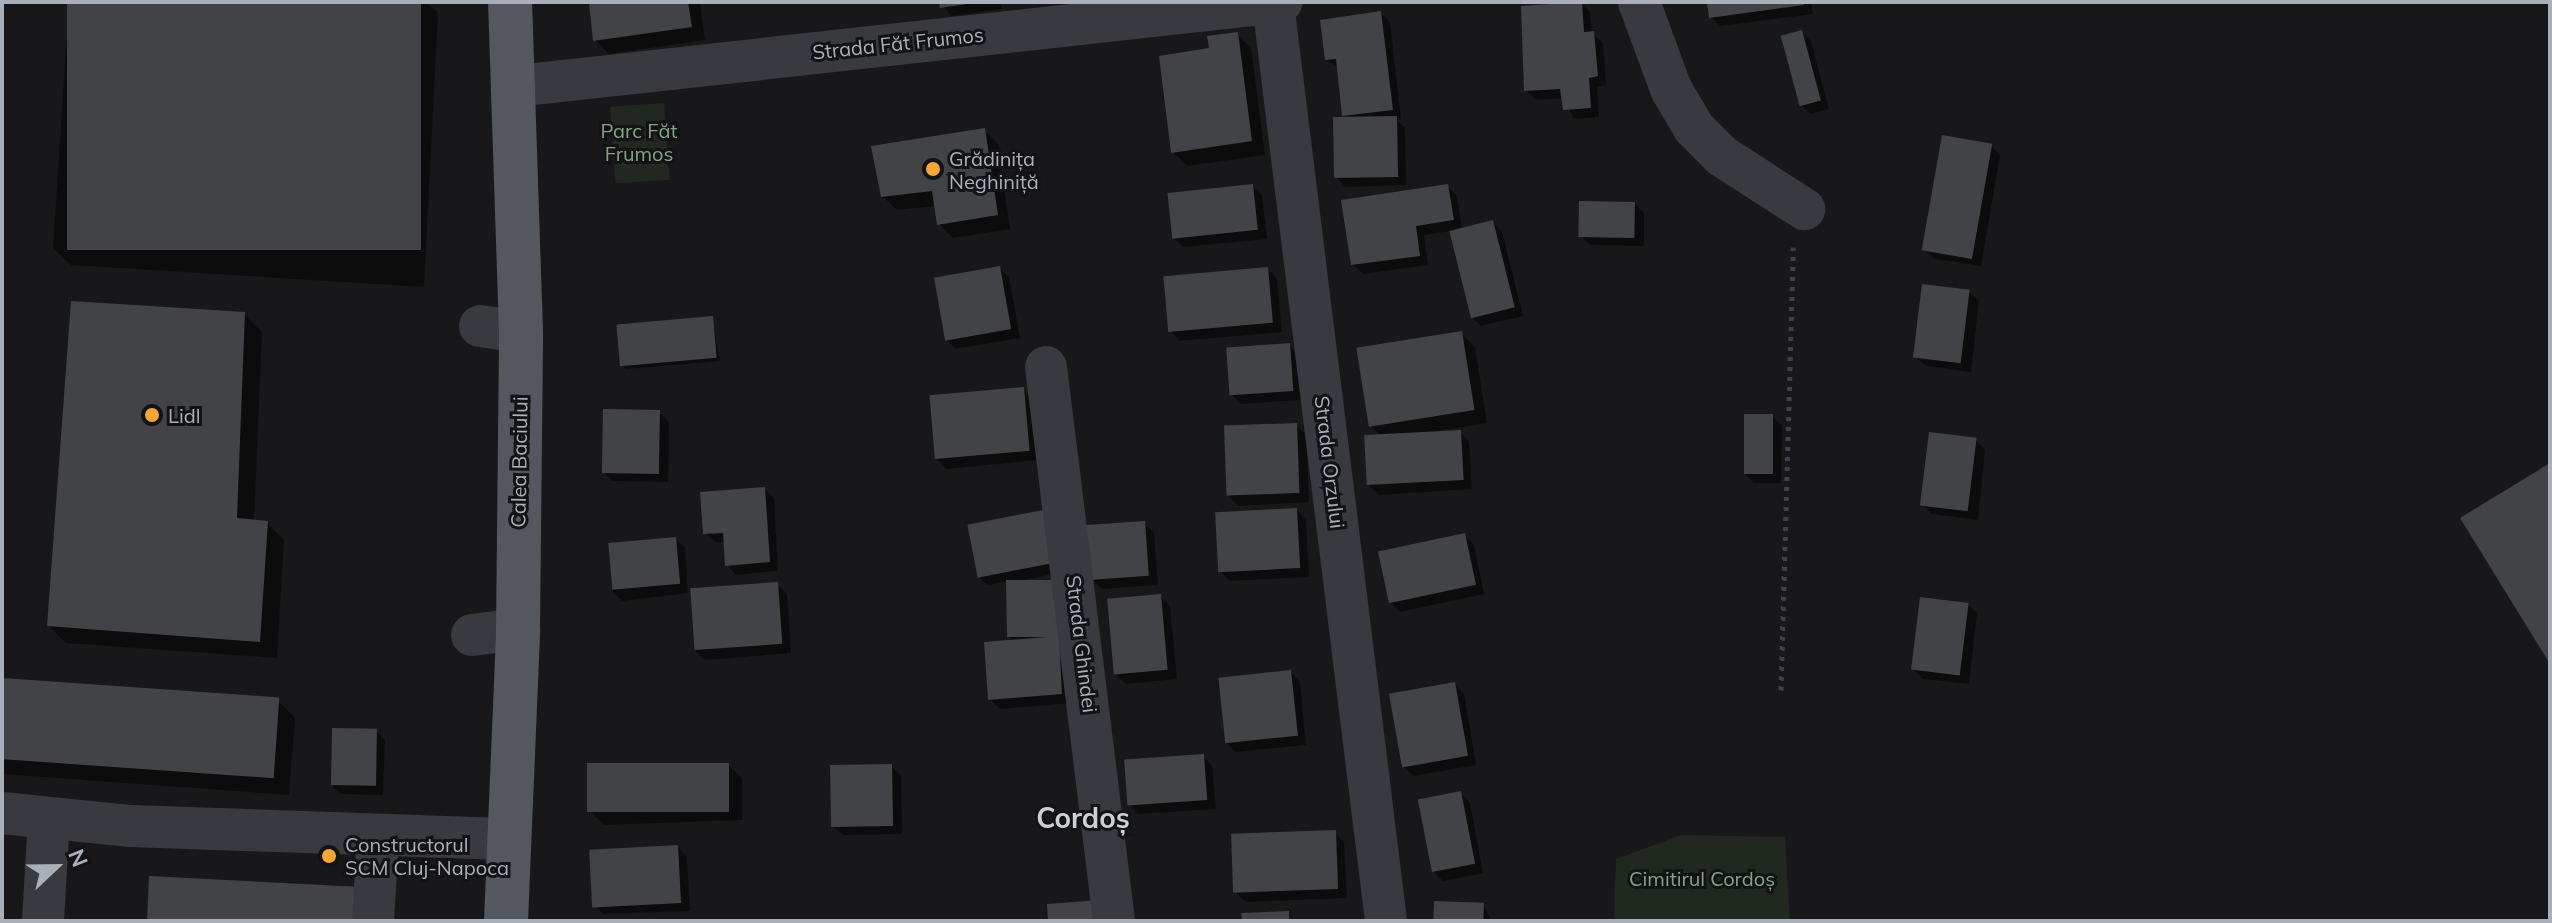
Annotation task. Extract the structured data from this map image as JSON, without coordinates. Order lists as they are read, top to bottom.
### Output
{
  "streets": {
    "main road": ["Calea Baciului"],
    "street": ["Strada Făt Frumos", "Strada Orzului", "Strada Ghindei"]
  },
  "crossings": [
    ["Strada Făt Frumos", "Calea Baciului"],
    ["Strada Făt Frumos", "Strada Orzului"]
  ],
  "districts": ["Cordoș"],
  "parks": ["Parc Făt Frumos", "Cimitirul Cordoș"],
  "places": ["Grădinița Neghiniță", "Lidl", "Constructorul SCM Cluj-Napoca"],
  "north": "right"
}
